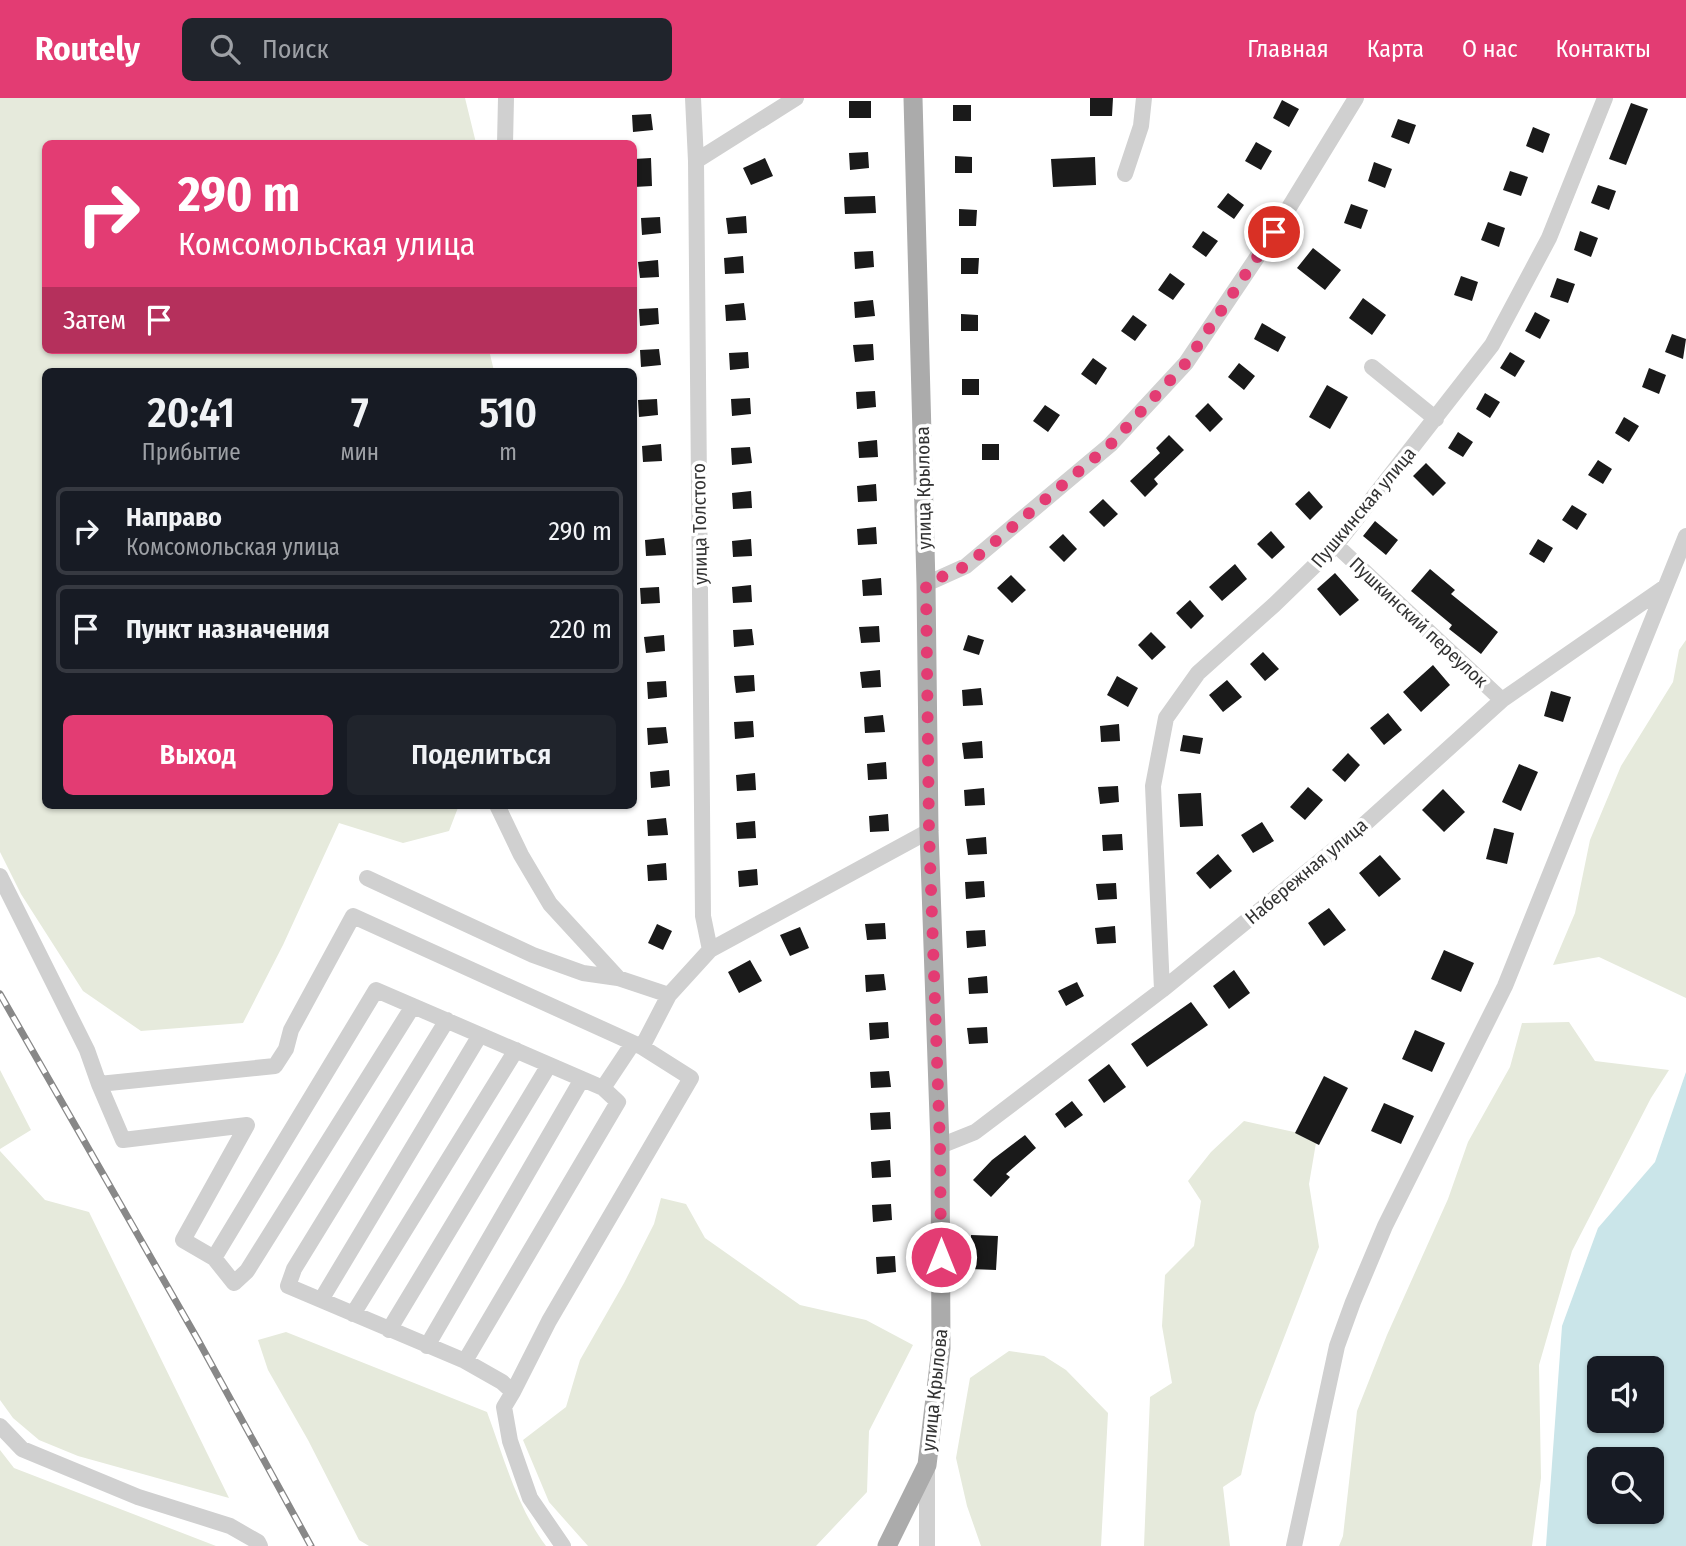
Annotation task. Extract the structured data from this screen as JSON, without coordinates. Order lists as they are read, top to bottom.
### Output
{
  "streets": {
    "main road": ["улица Крылова"],
    "street": [
      "Пушкинская улица",
      "улица Толстого",
      "Пушкинский переулок",
      "Набережная улица"
    ]
  },
  "crossings": [
    ["улица Крылова", "Набережная улица"],
    ["Пушкинская улица", "Пушкинский переулок"],
    ["Пушкинская улица", "Набережная улица"],
    ["Пушкинский переулок", "Набережная улица"]
  ],
  "page": {
    "header": "Routely",
    "search": "Поиск",
    "nav": [
      "Главная",
      "Карта",
      "О нас",
      "Контакты"
    ],
    "turn": ["290 m", "Комсомольская улица"],
    "then": "Затем",
    "eta": [
      "20:41",
      "Прибытие",
      "7",
      "мин",
      "510",
      "m"
    ],
    "list": [
      {
        "name": "Направо",
        "note": "Комсомольская улица",
        "value": "290 m"
      },
      {
        "name": "Пункт назначения",
        "value": "220 m"
      }
    ],
    "buttons": ["Выход", "Поделиться"]
  }
}
